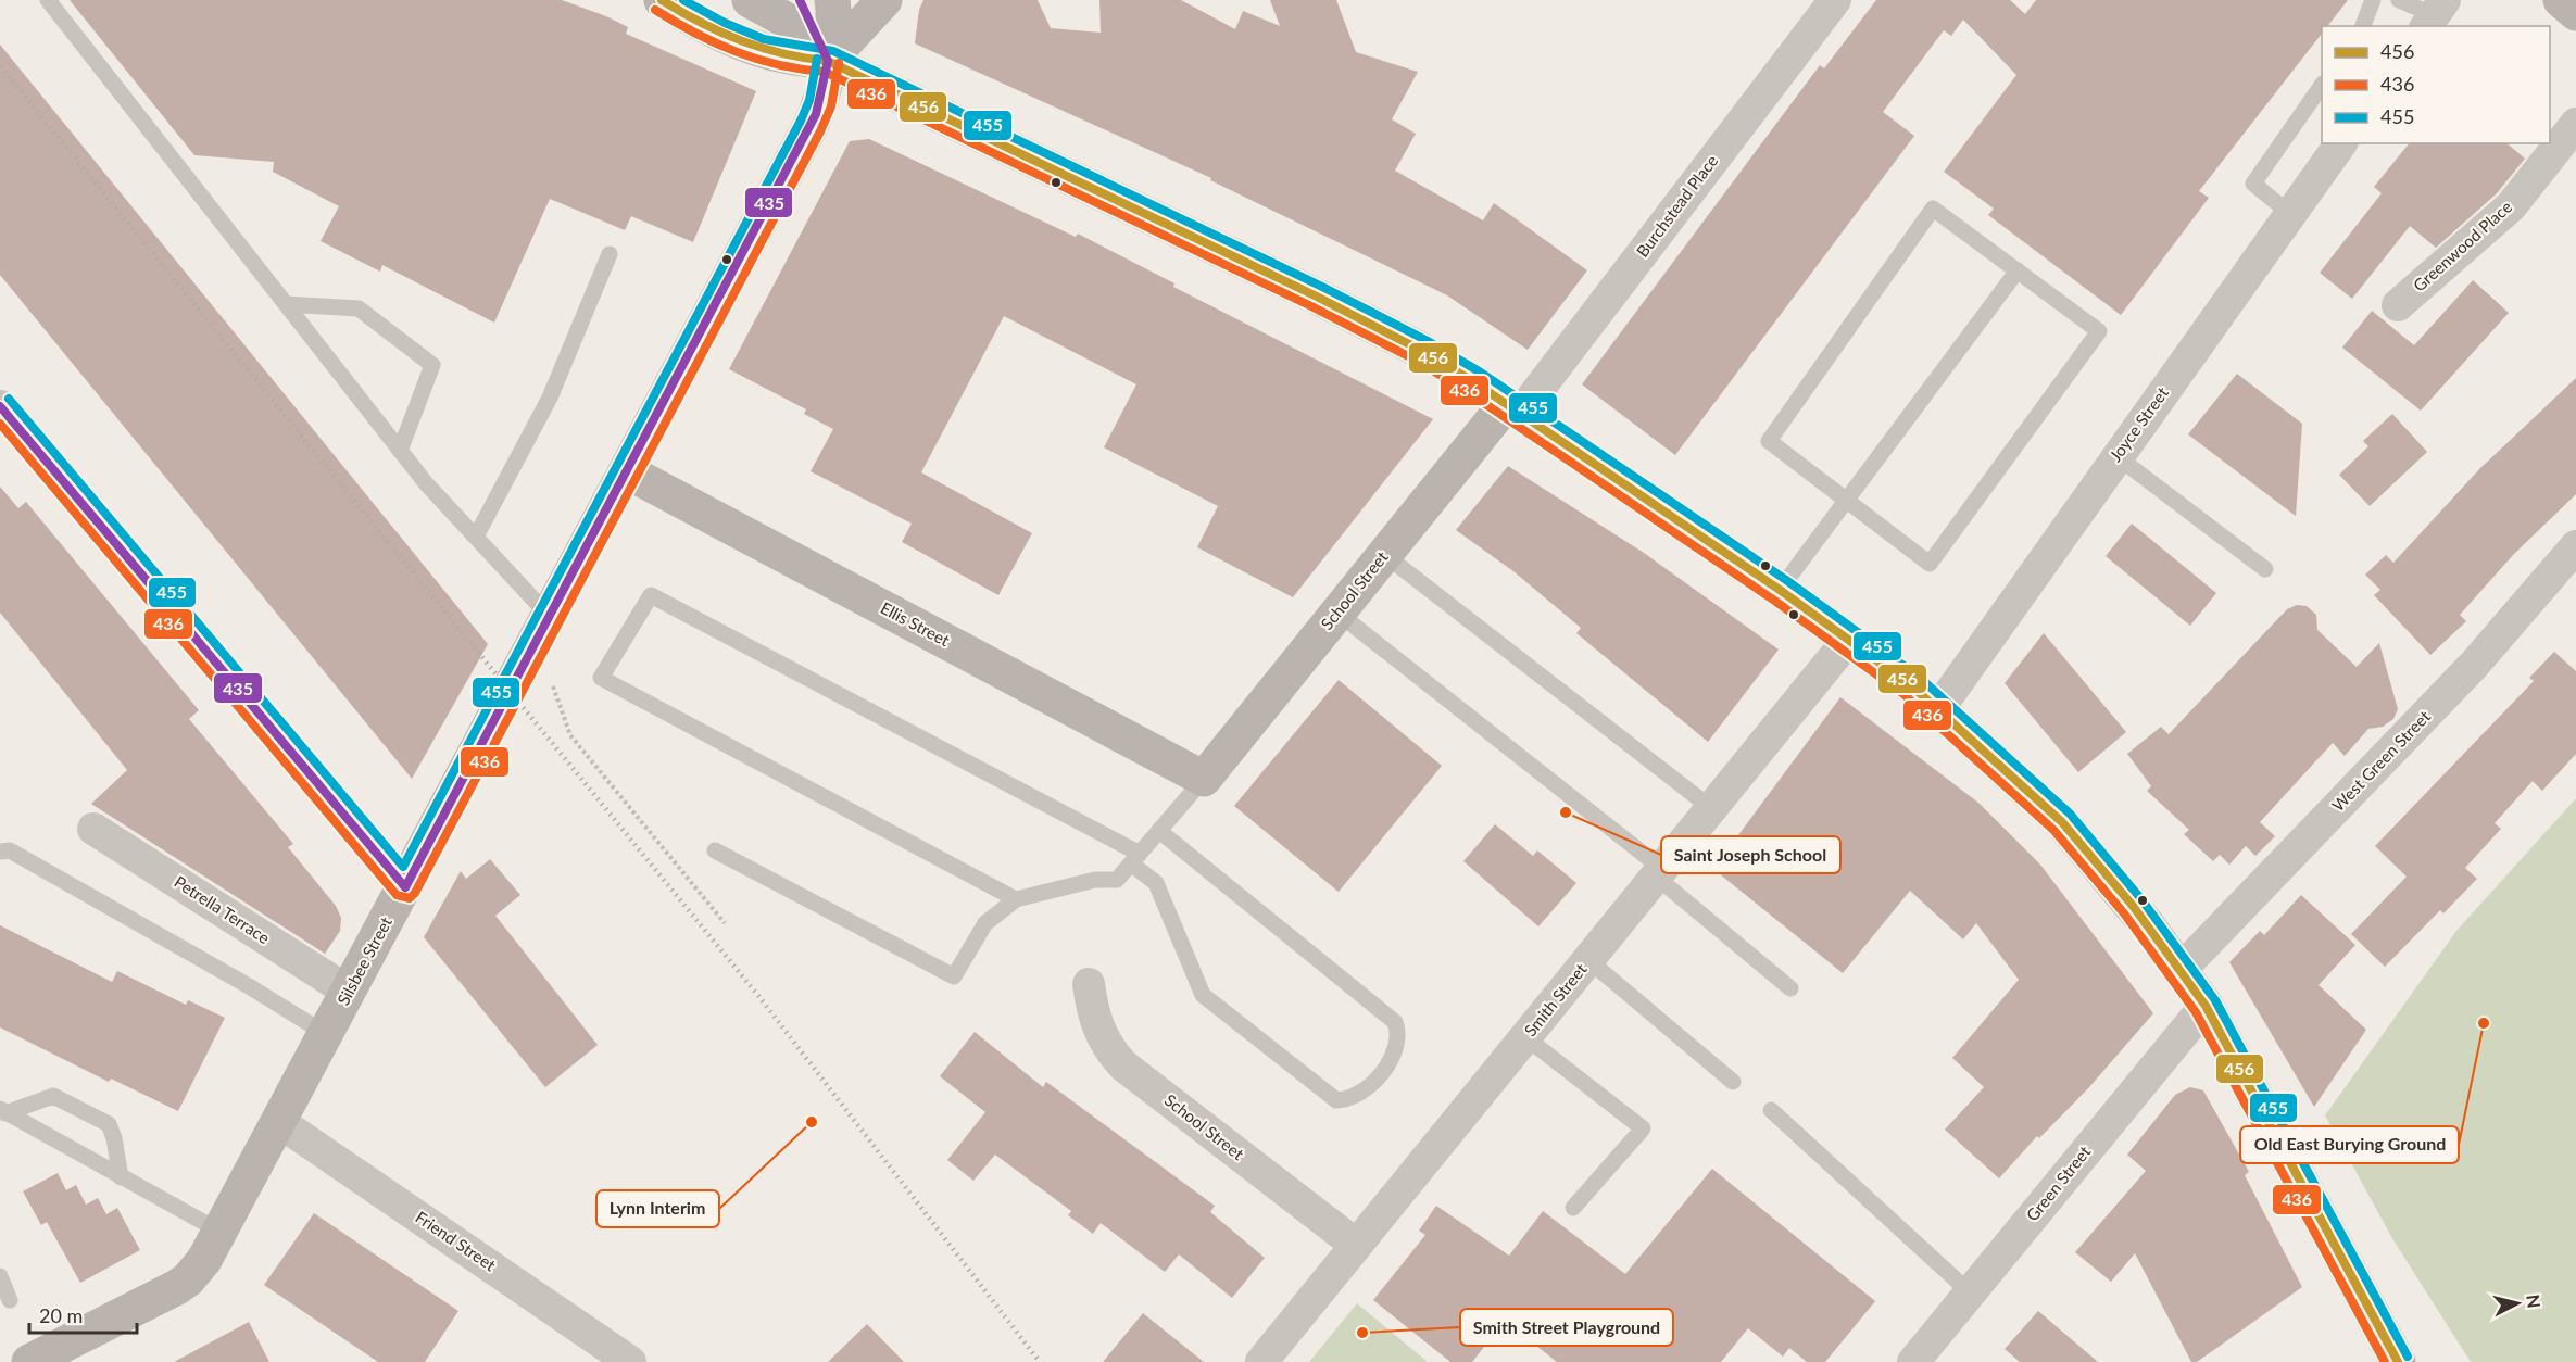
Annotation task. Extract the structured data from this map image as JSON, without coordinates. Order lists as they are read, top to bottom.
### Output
{
  "streets": {
    "main road": ["School Street", "Ellis Street", "Silsbee Street"],
    "street": [
      "Burchstead Place",
      "Greenwood Place",
      "Joyce Street",
      "West Green Street",
      "Petrella Terrace",
      "Smith Street",
      "Green Street",
      "Friend Street"
    ]
  },
  "crossings": [
    ["Burchstead Place", "School Street"],
    ["School Street", "Ellis Street"],
    ["School Street", "Smith Street"],
    ["Ellis Street", "Silsbee Street"],
    ["Petrella Terrace", "Silsbee Street"],
    ["Silsbee Street", "Friend Street"]
  ],
  "places": [
    "Saint Joseph School",
    "Old East Burying Ground",
    "Lynn Interim",
    "Smith Street Playground"
  ],
  "lines": [
    "transit line 456",
    "transit line 455",
    "transit line 435",
    "transit line 436"
  ],
  "legend": ["456", "436", "455"],
  "scale_bar": "20 m",
  "north": "right"
}
